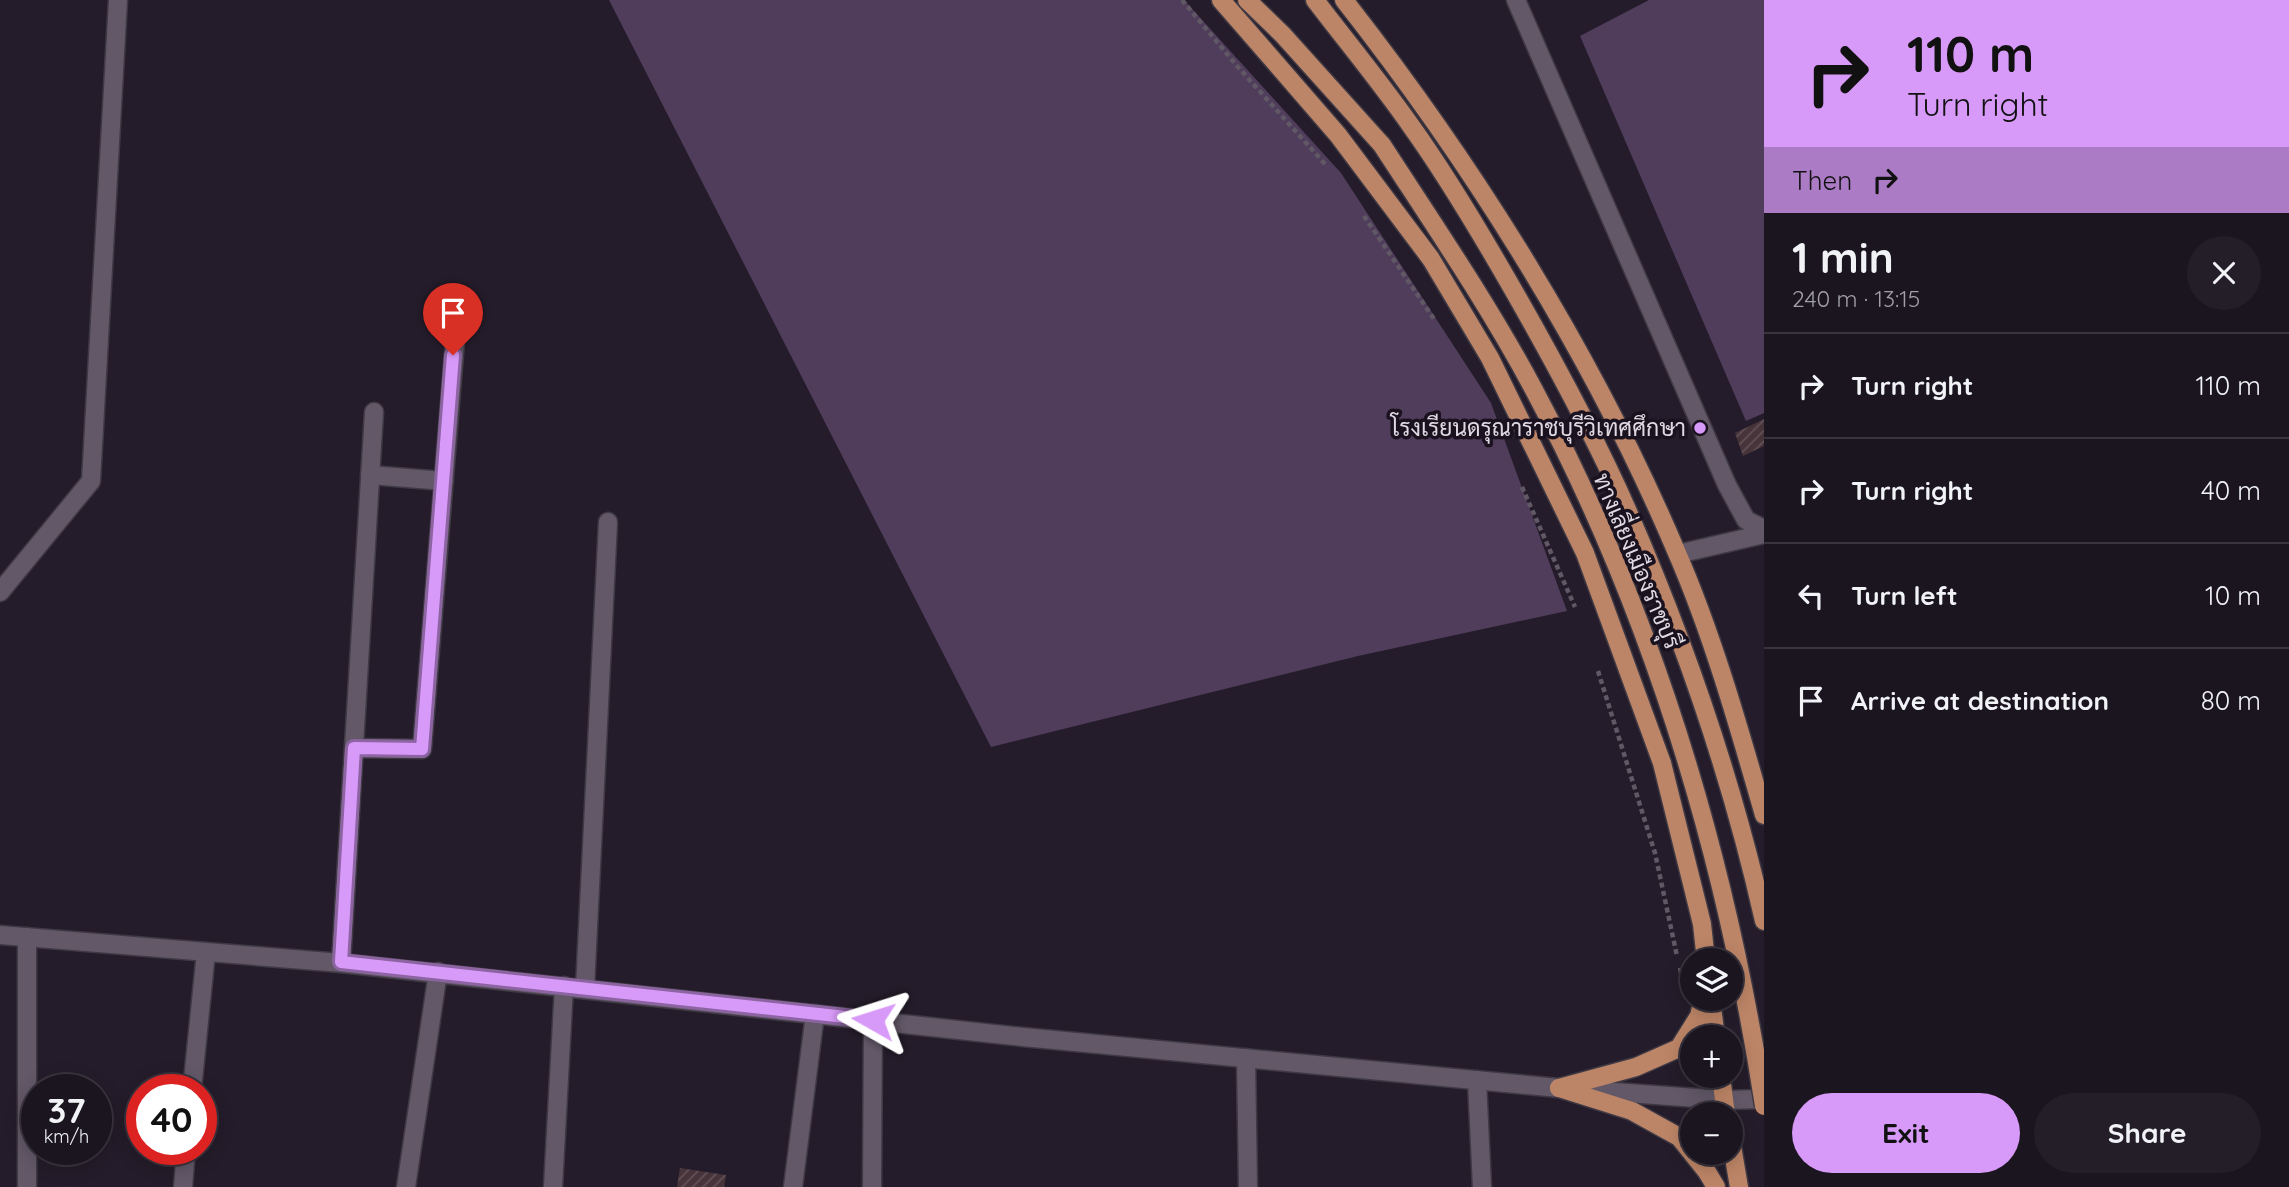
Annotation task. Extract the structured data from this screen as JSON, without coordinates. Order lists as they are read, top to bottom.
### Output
{
  "streets": {
    "main road": ["ทางเลี่ยงเมืองราชบุรี"]
  },
  "places": ["โรงเรียนดรุณาราชบุรีวิเทศศึกษา"],
  "page": {
    "turn": ["110 m", "Turn right"],
    "then": "Then",
    "heading": ["1 min", "240 m · 13:15"],
    "list": [
      {
        "name": "Turn right",
        "value": "110 m"
      },
      {
        "name": "Turn right",
        "value": "40 m"
      },
      {
        "name": "Turn left",
        "value": "10 m"
      },
      {
        "name": "Arrive at destination",
        "value": "80 m"
      }
    ],
    "map_buttons": ["+", "−"],
    "speed": "37 km/h",
    "limit": "40",
    "buttons": ["Exit", "Share"]
  }
}
